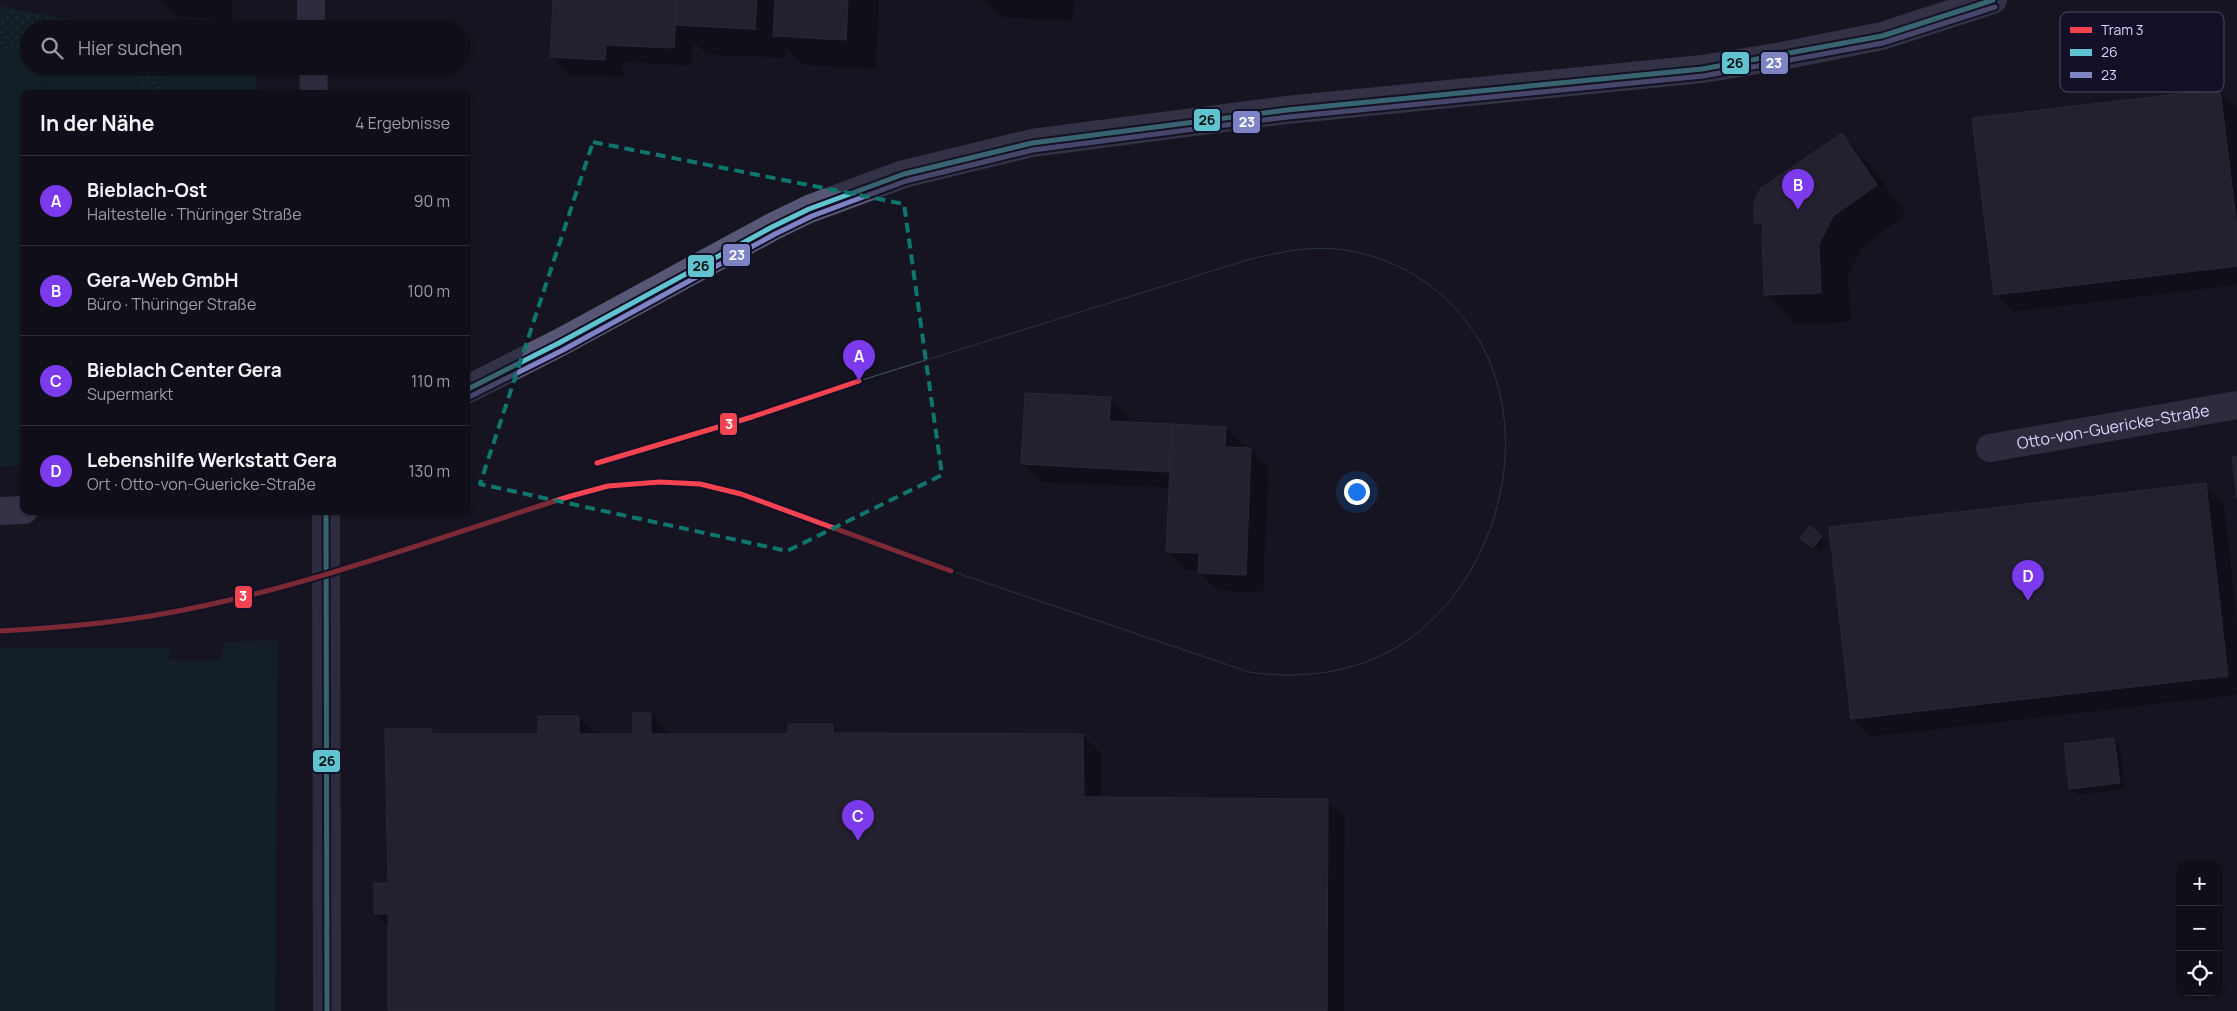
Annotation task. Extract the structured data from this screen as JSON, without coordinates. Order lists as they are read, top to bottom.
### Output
{
  "streets": {
    "street": ["Otto-von-Guericke-Straße"]
  },
  "lines": ["transit line 26", "transit line 23", "tram line 3"],
  "legend": ["Tram 3", "26", "23"],
  "page": {
    "search": "Hier suchen",
    "heading": ["In der Nähe", "4 Ergebnisse"],
    "list": [
      {
        "mark": "A",
        "name": "Bieblach-Ost",
        "note": "Haltestelle · Thüringer Straße",
        "value": "90 m"
      },
      {
        "mark": "B",
        "name": "Gera-Web GmbH",
        "note": "Büro · Thüringer Straße",
        "value": "100 m"
      },
      {
        "mark": "C",
        "name": "Bieblach Center Gera",
        "note": "Supermarkt",
        "value": "110 m"
      },
      {
        "mark": "D",
        "name": "Lebenshilfe Werkstatt Gera",
        "note": "Ort · Otto-von-Guericke-Straße",
        "value": "130 m"
      }
    ],
    "pins": [
      "B",
      "A",
      "D",
      "C"
    ],
    "map_buttons": ["+", "−"]
  }
}
